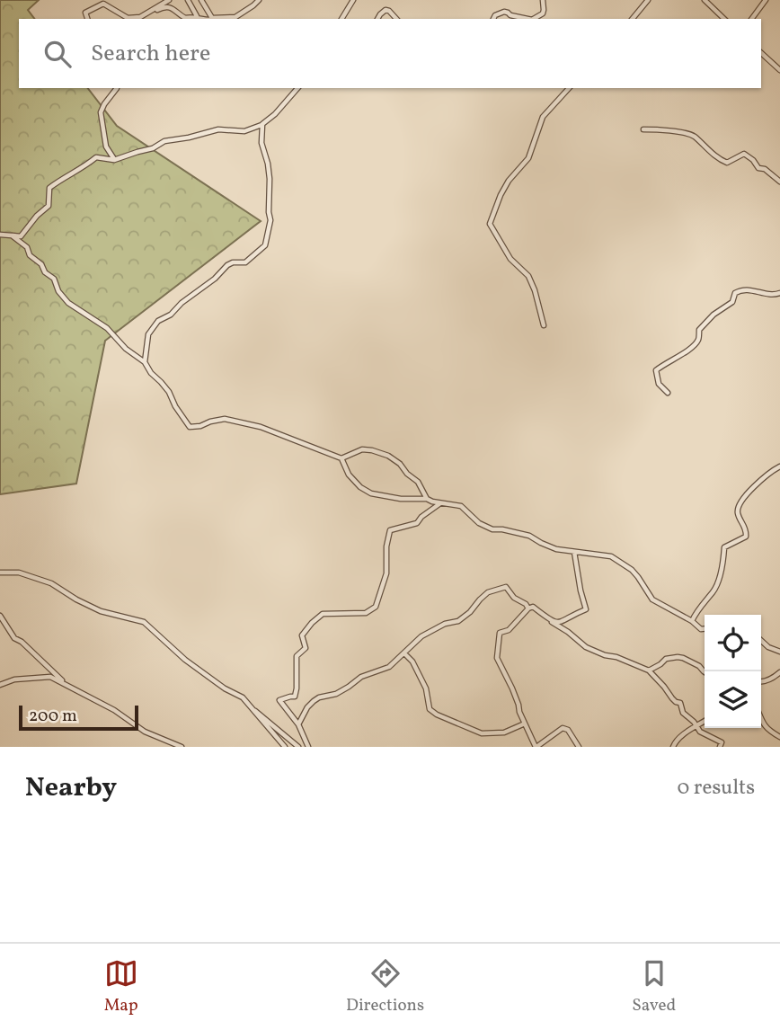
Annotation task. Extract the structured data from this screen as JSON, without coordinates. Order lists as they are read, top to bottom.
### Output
{
  "scale_bar": "200 m",
  "page": {
    "search": "Search here",
    "scale": "200 m",
    "heading": ["Nearby", "0 results"],
    "nav": ["Map", "Directions", "Saved"]
  }
}
